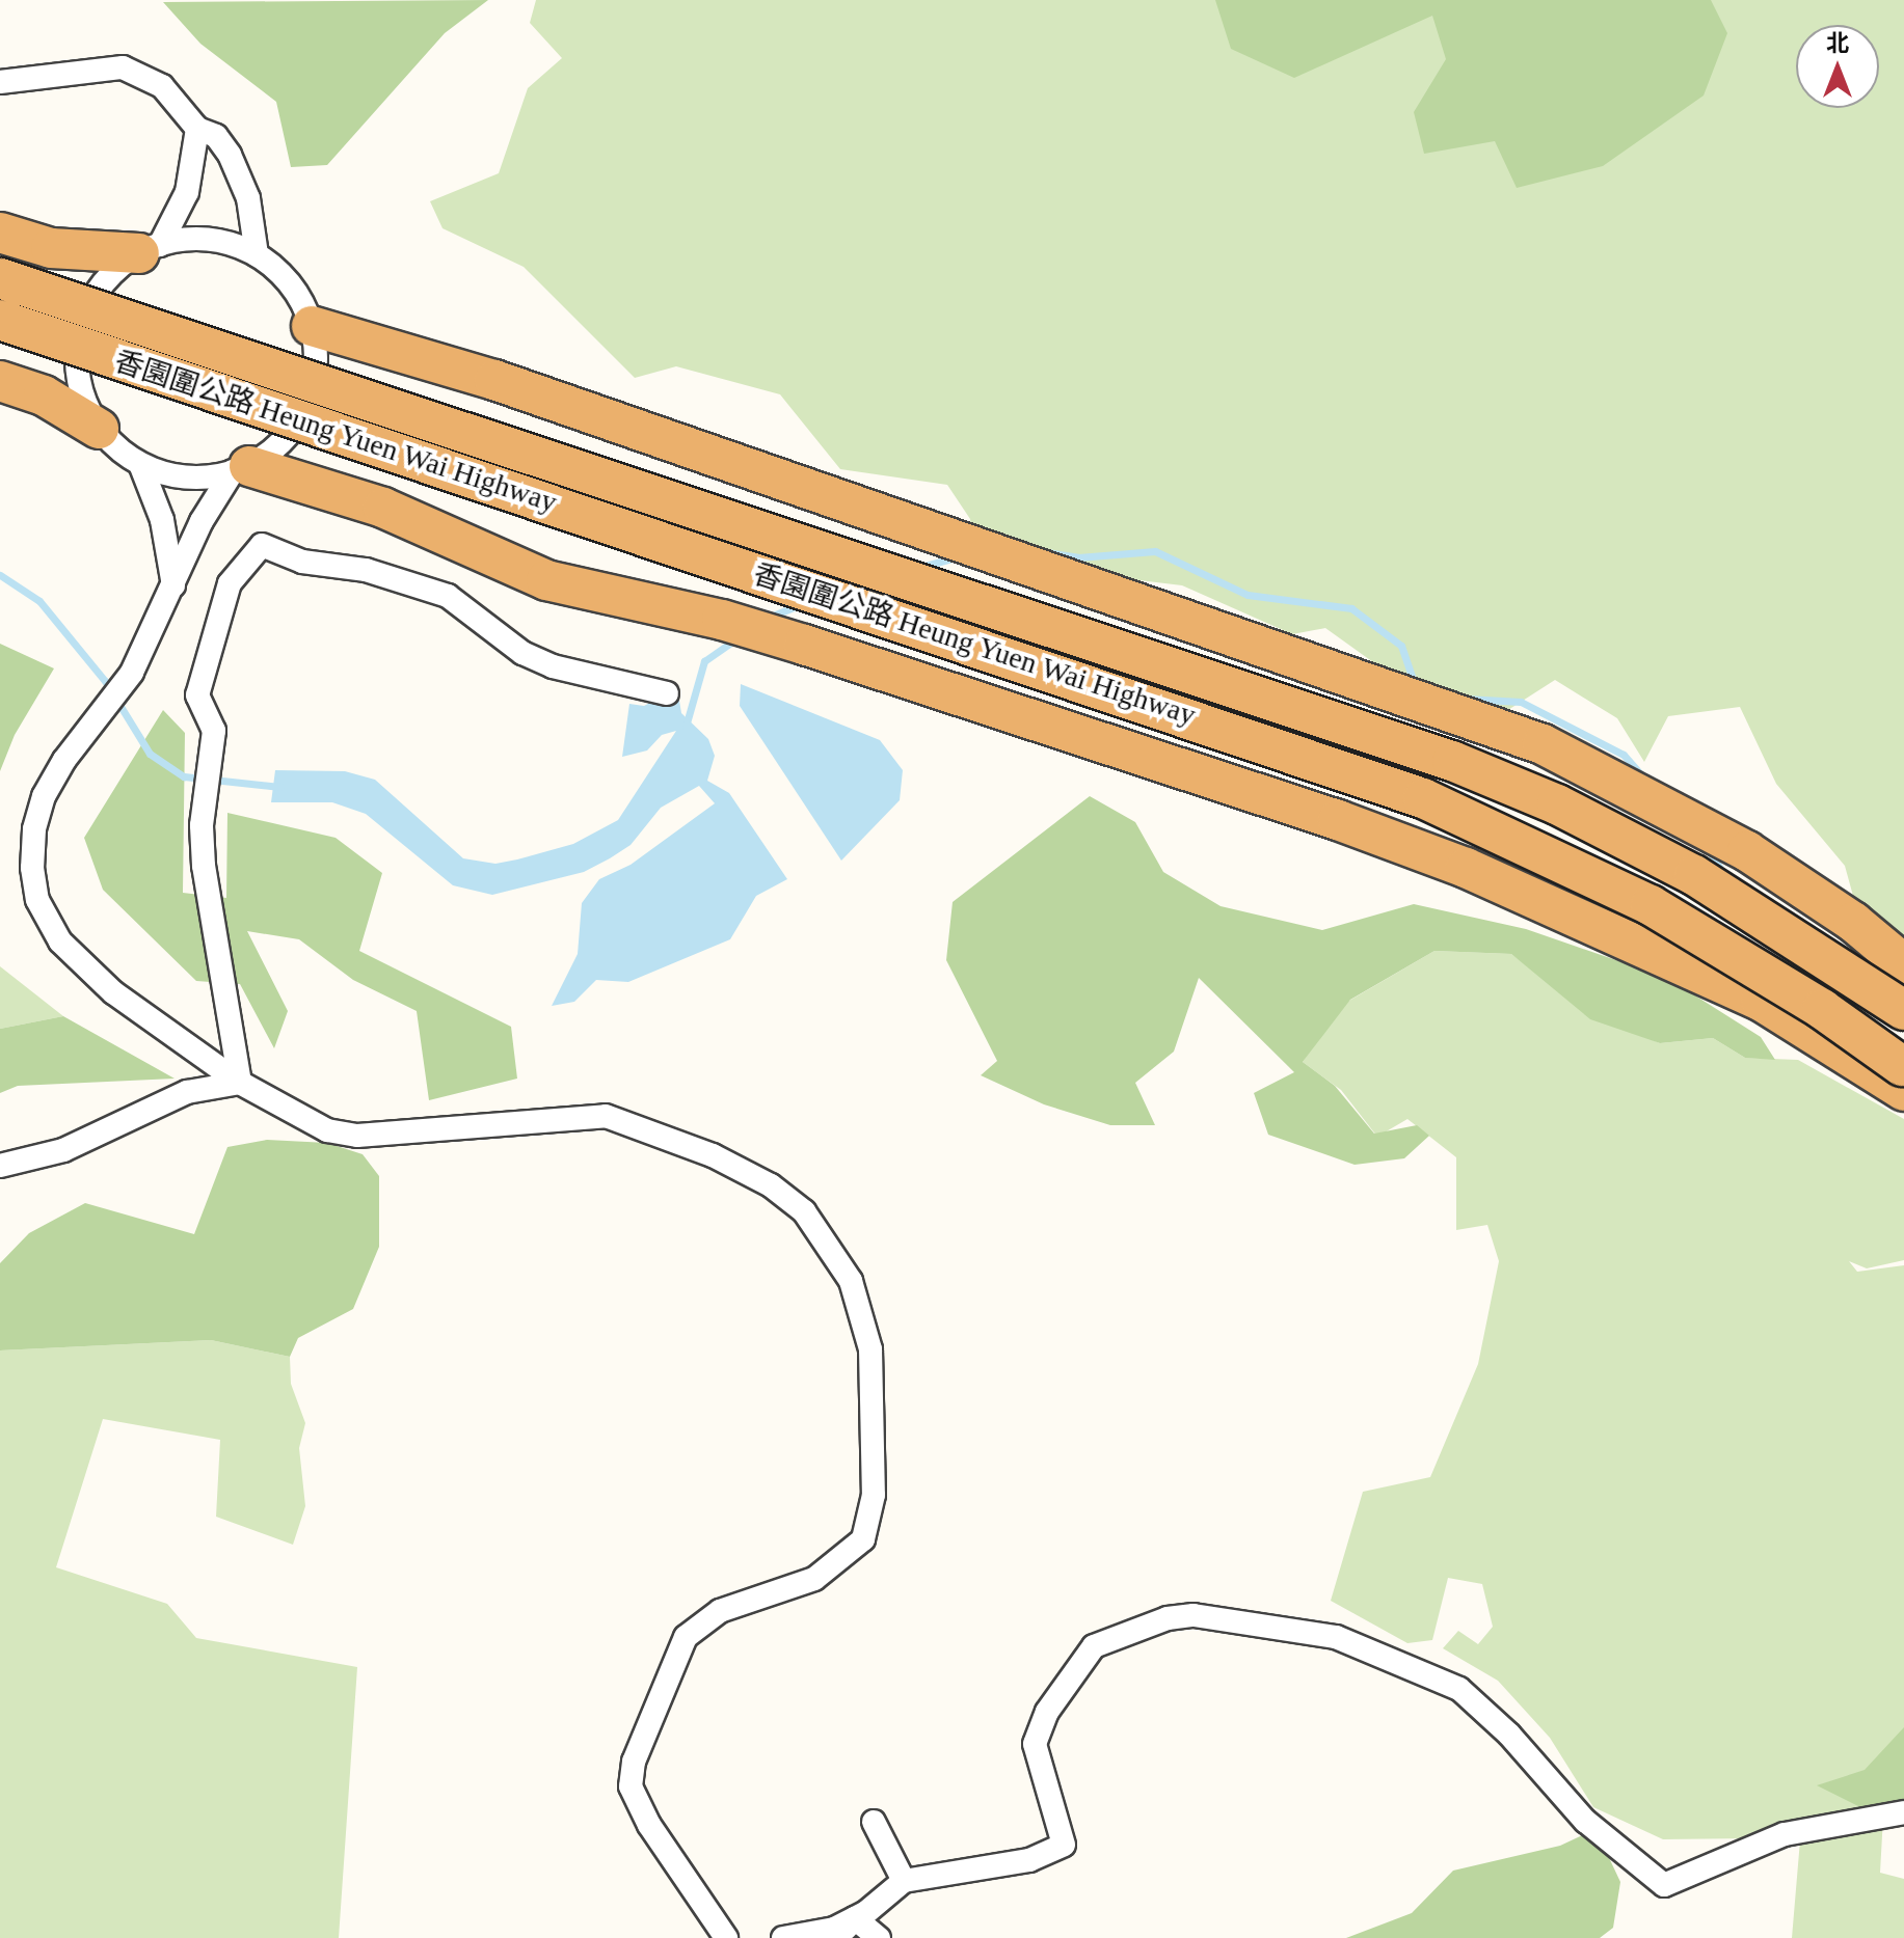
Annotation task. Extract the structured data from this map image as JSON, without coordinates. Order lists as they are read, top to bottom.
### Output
{
  "streets": {
    "highway": ["香園圍公路 Heung Yuen Wai Highway"]
  },
  "north": "top"
}
